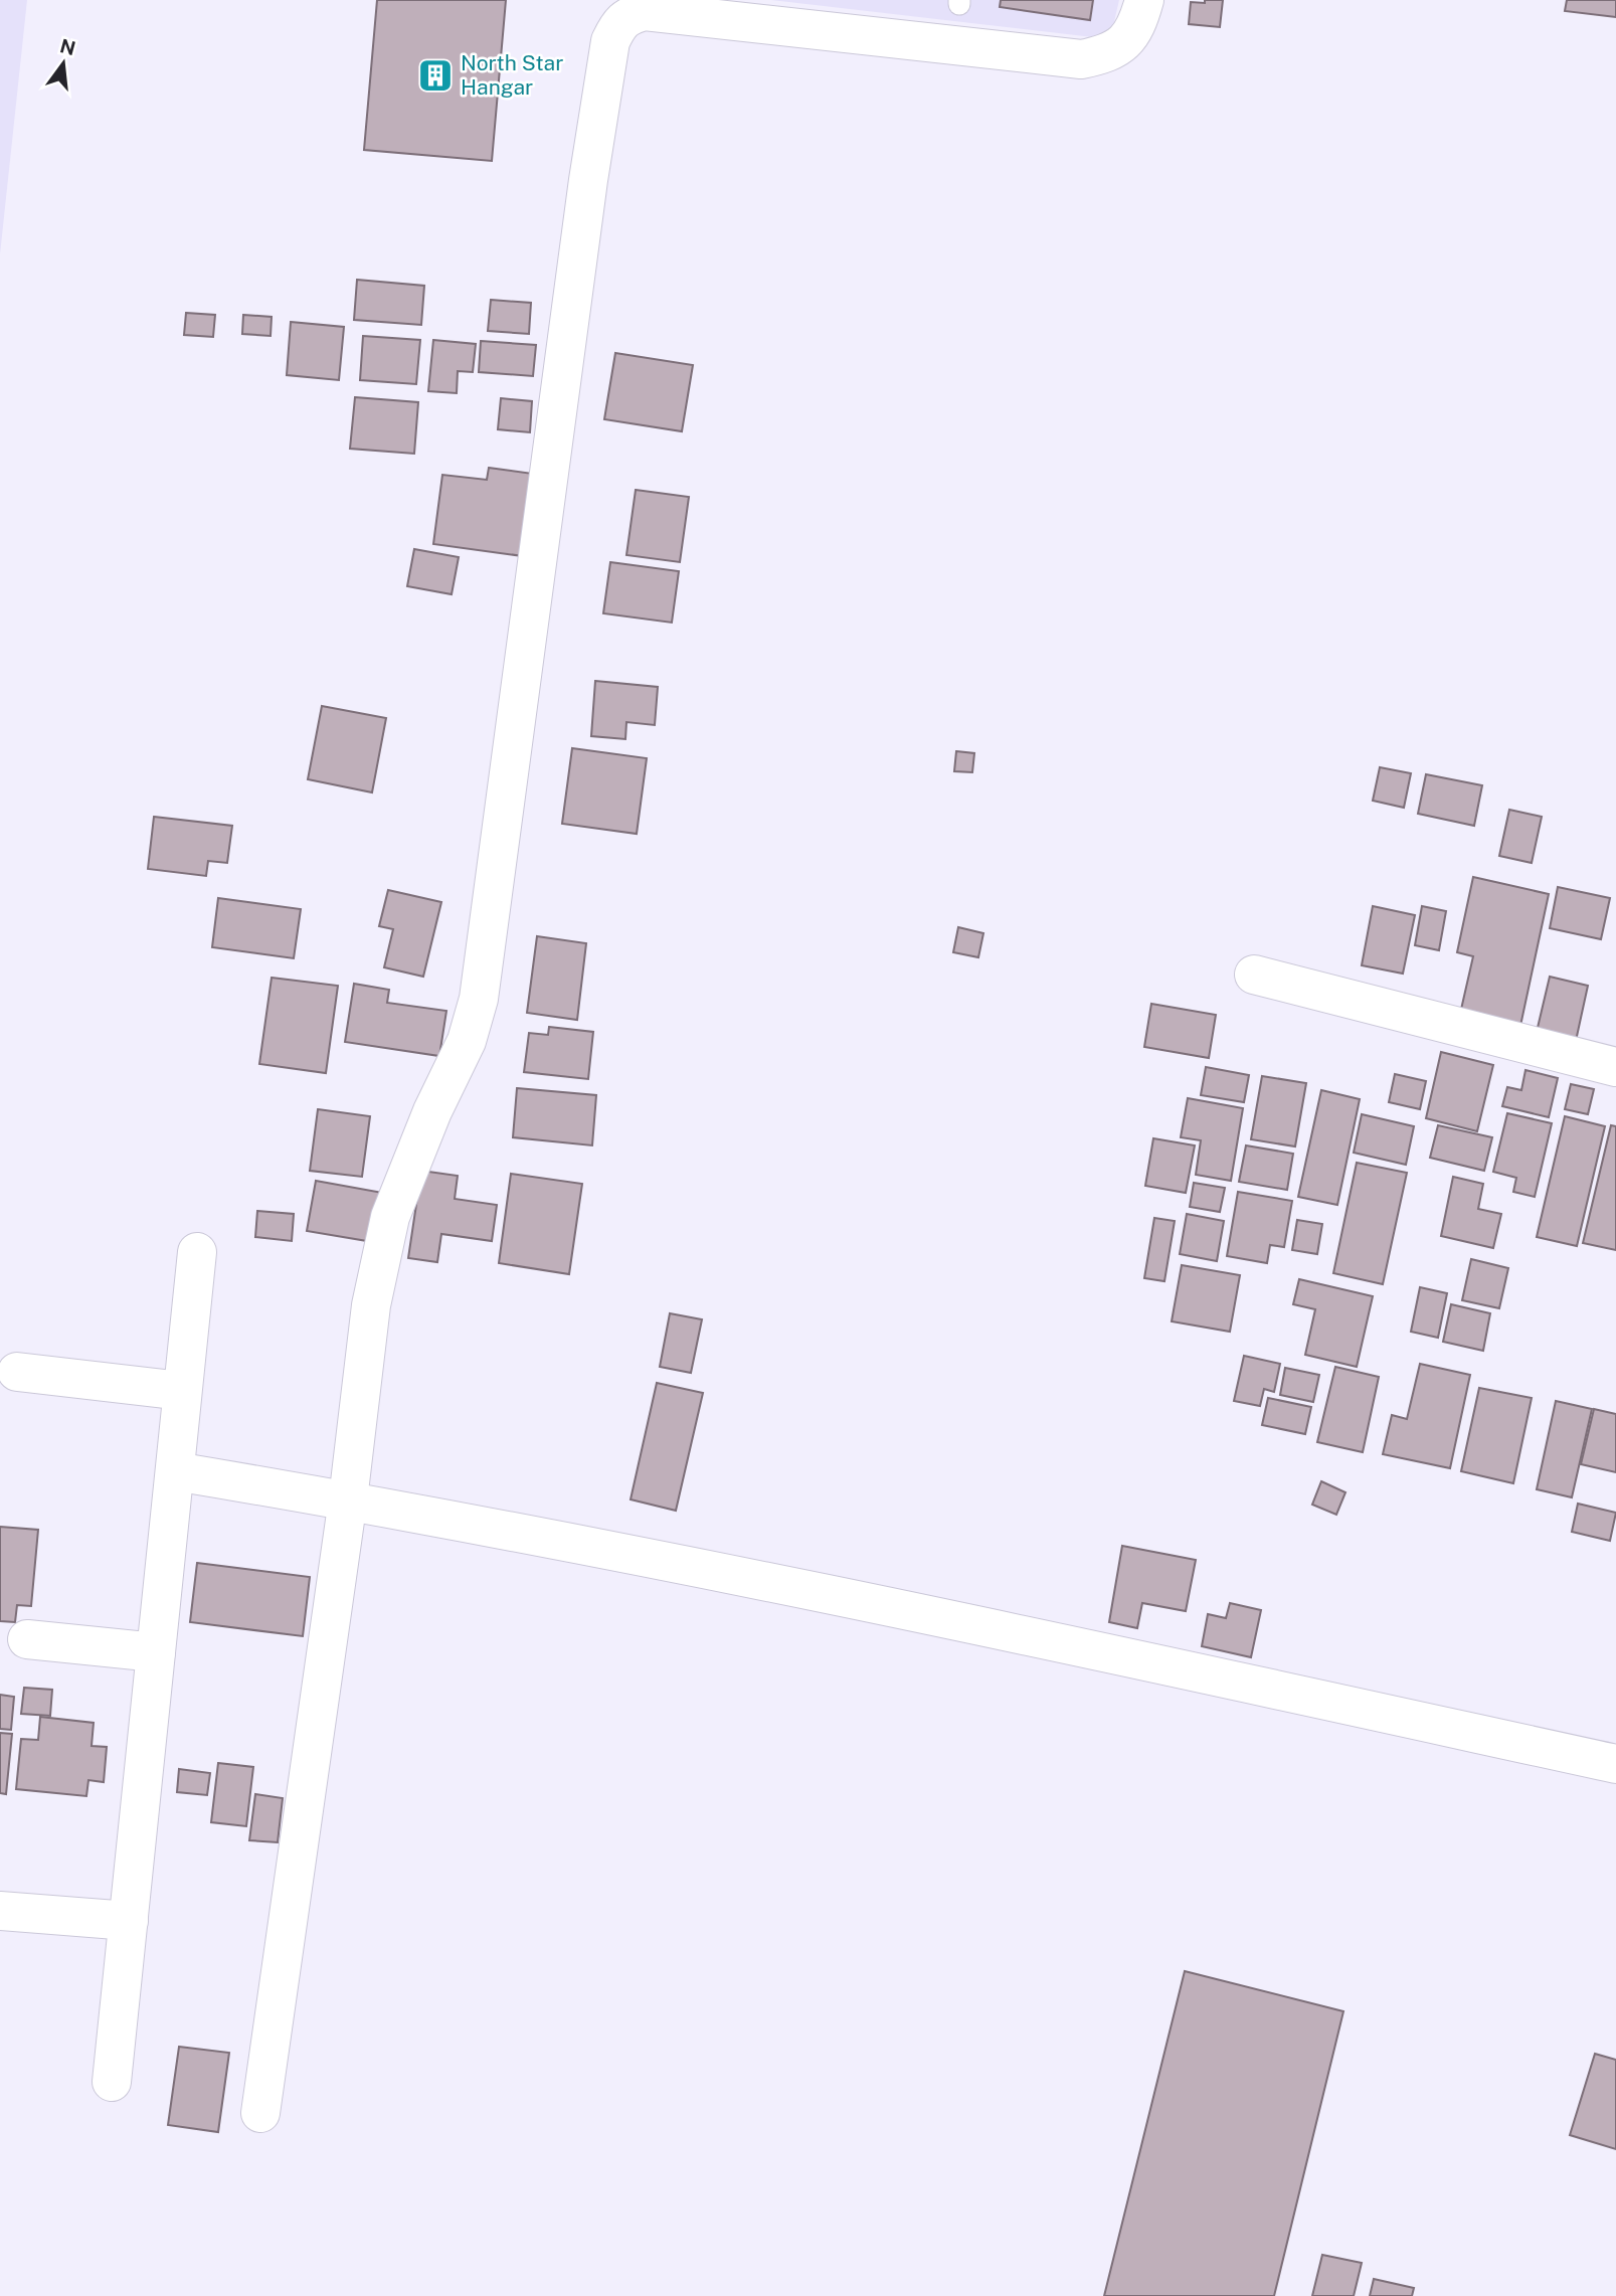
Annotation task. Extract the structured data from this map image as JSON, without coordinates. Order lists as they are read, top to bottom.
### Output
{
  "places": {
    "building": ["North Star Hangar"]
  },
  "north": "top"
}
